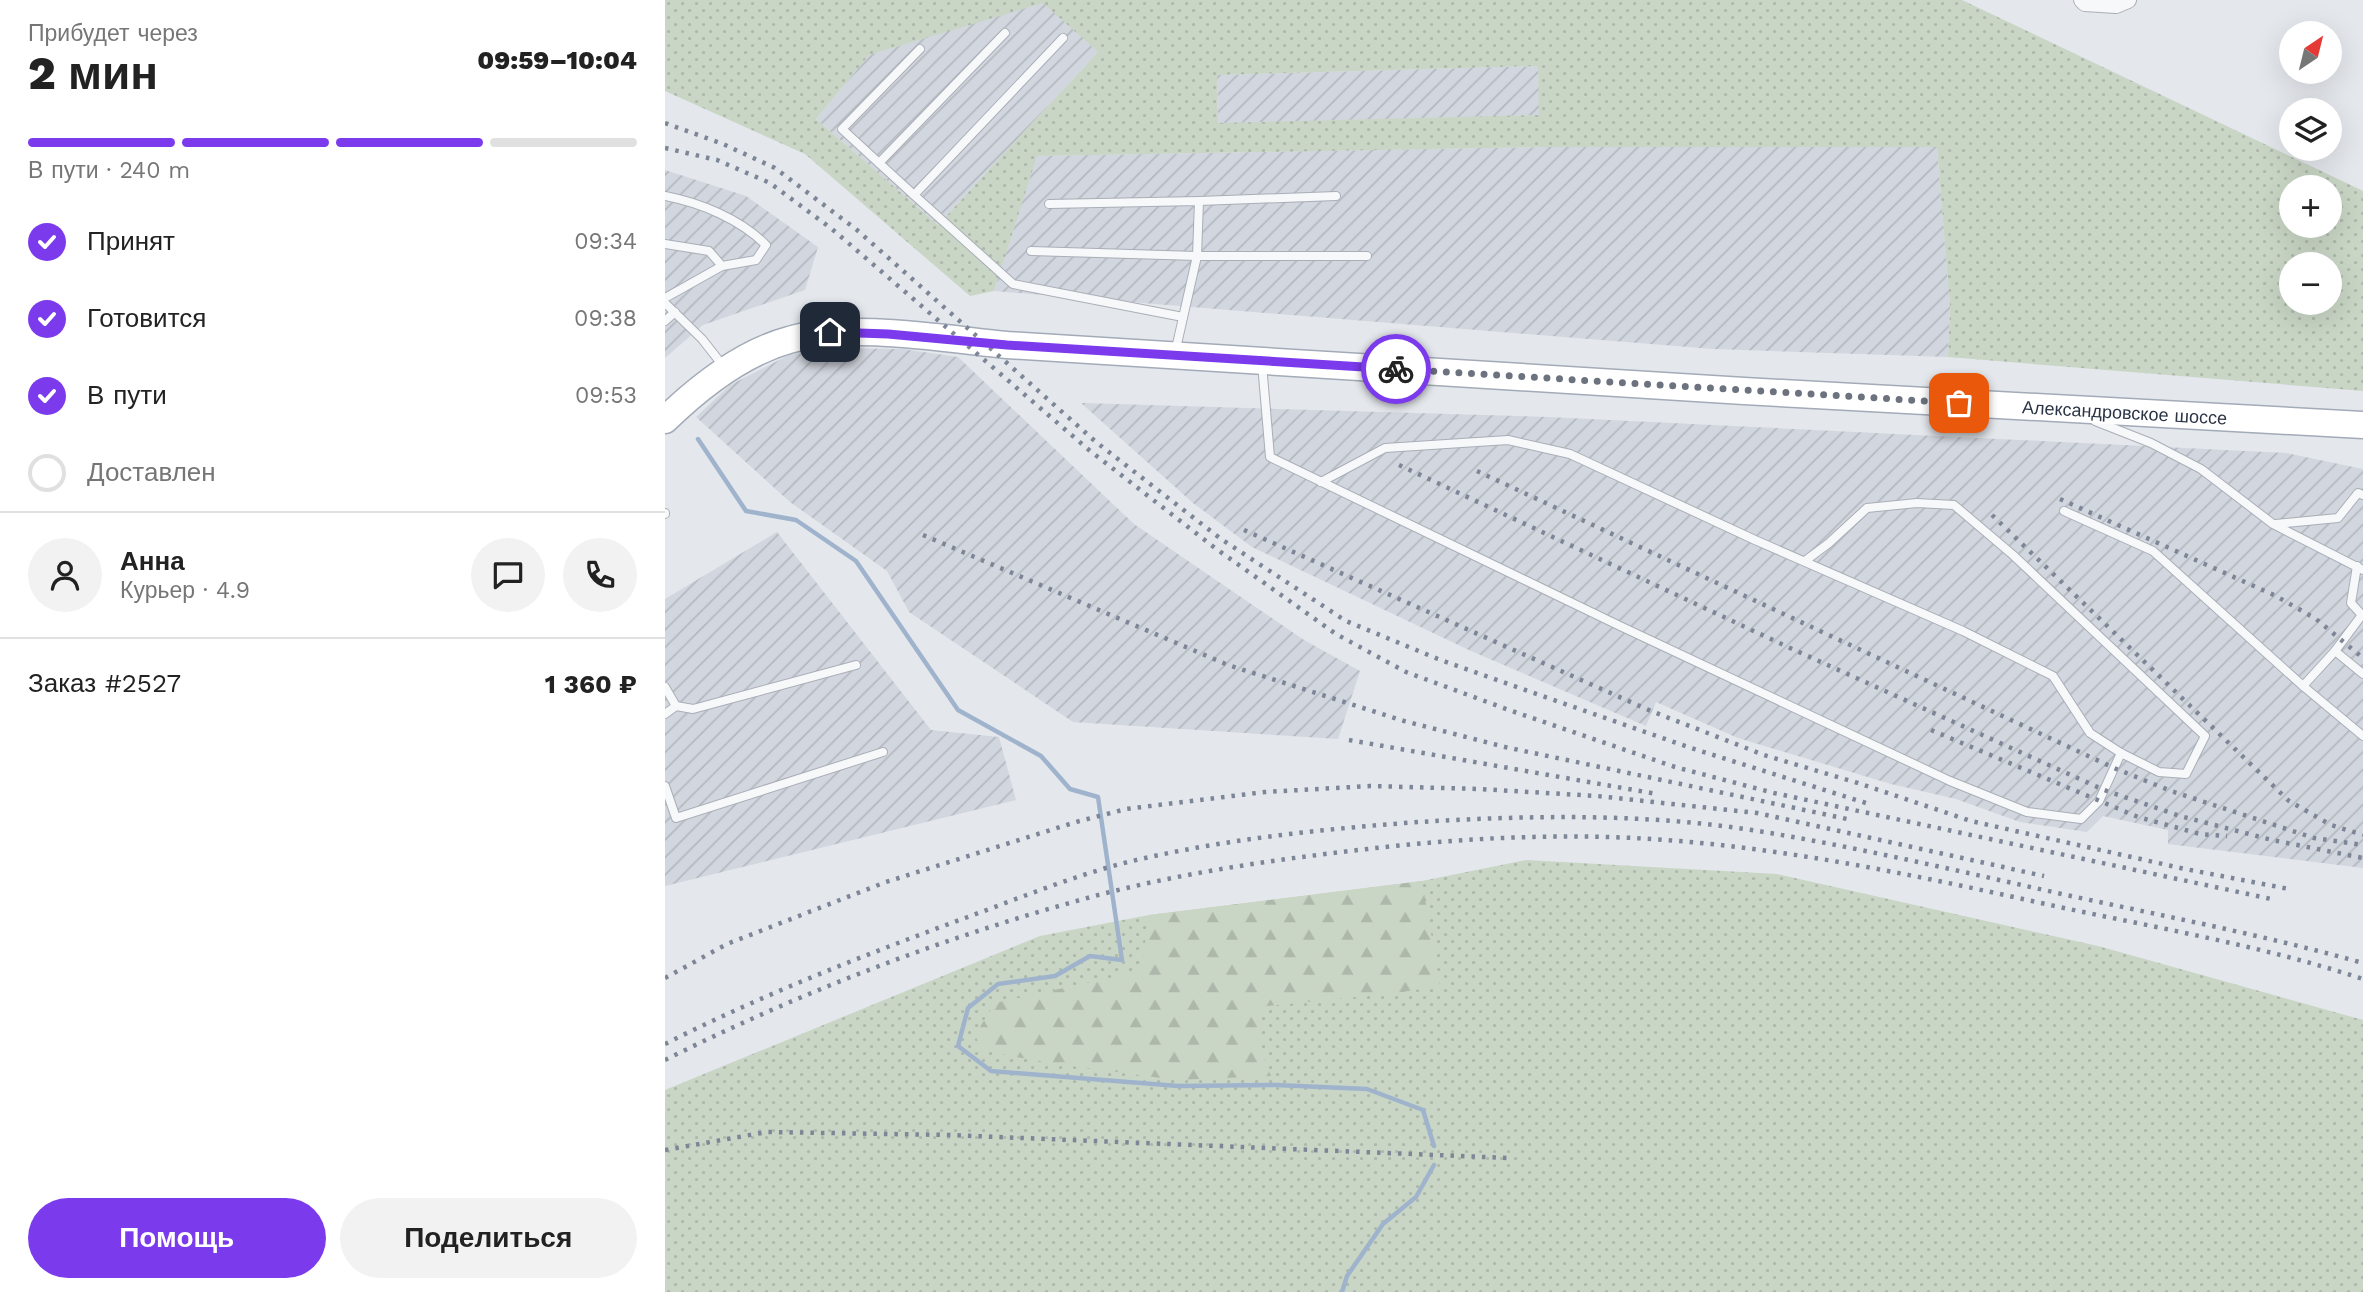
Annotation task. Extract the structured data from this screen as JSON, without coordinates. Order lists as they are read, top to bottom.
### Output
{
  "streets": {
    "main road": ["Александровское шоссе"]
  },
  "north": "top right",
  "page": {
    "heading": ["2 мин", "Прибудет через", "09:59–10:04"],
    "panel": [
      "Анна",
      "Курьер · 4.9",
      "Заказ #2527",
      "1 360 ₽"
    ],
    "map_buttons": ["+", "−"],
    "bar": "В пути · 240 m",
    "list": [
      ["Принят", "09:34"],
      ["Готовится", "09:38"],
      ["В пути", "09:53"],
      "Доставлен"
    ],
    "buttons": ["Помощь", "Поделиться"]
  }
}
